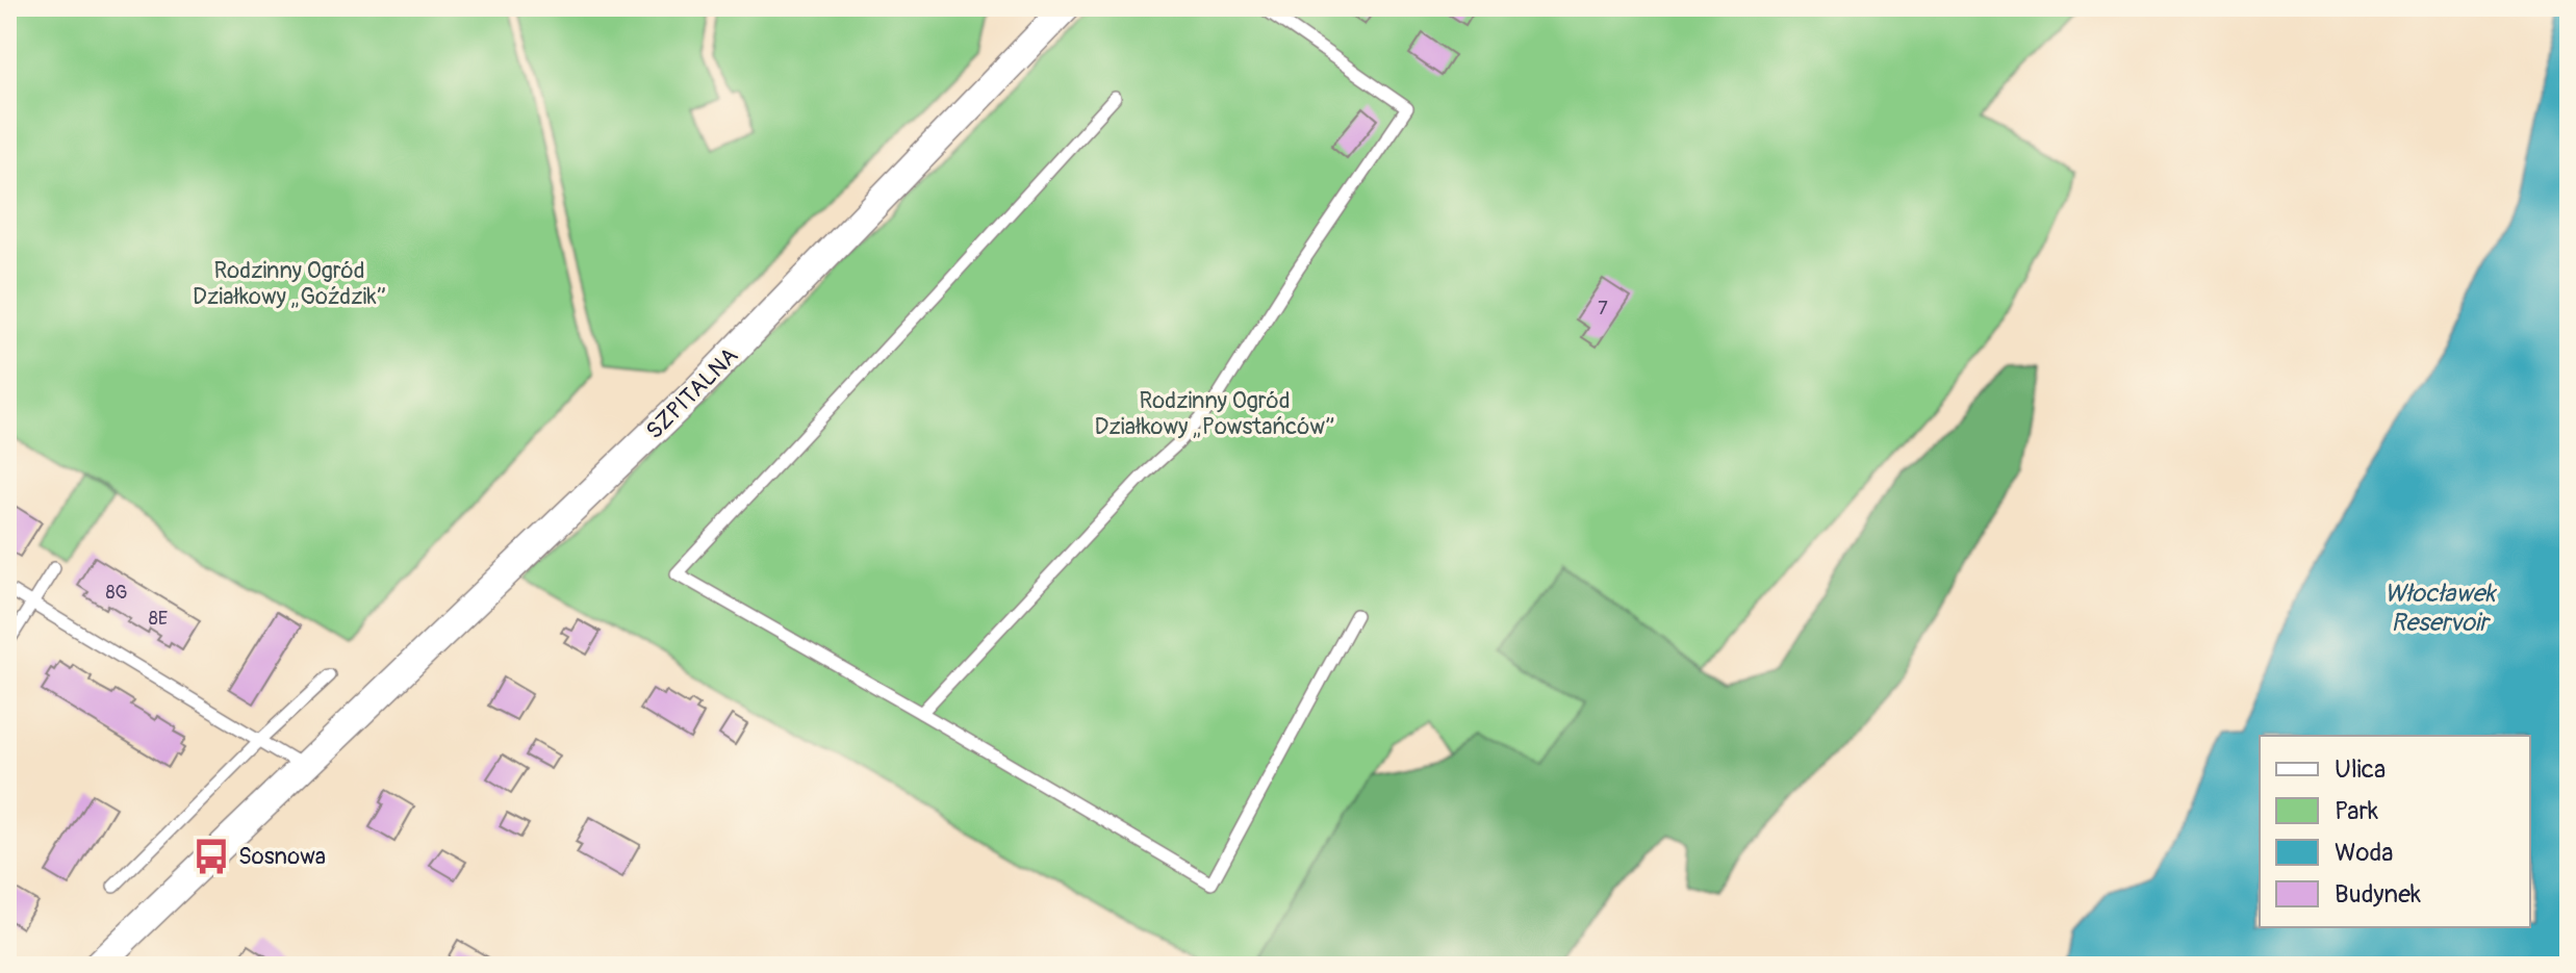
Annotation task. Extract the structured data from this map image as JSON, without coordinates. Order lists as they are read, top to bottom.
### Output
{
  "streets": {
    "street": ["SZPITALNA"]
  },
  "water": ["Włocławek Reservoir"],
  "parks": ["Rodzinny Ogród Działkowy „Goździk”", "Rodzinny Ogród Działkowy „Powstańców”"],
  "places": {
    "bus stop": ["Sosnowa"]
  },
  "house_numbers": ["7", "8G", "8E"],
  "legend": [
    "Ulica",
    "Park",
    "Woda",
    "Budynek"
  ]
}
